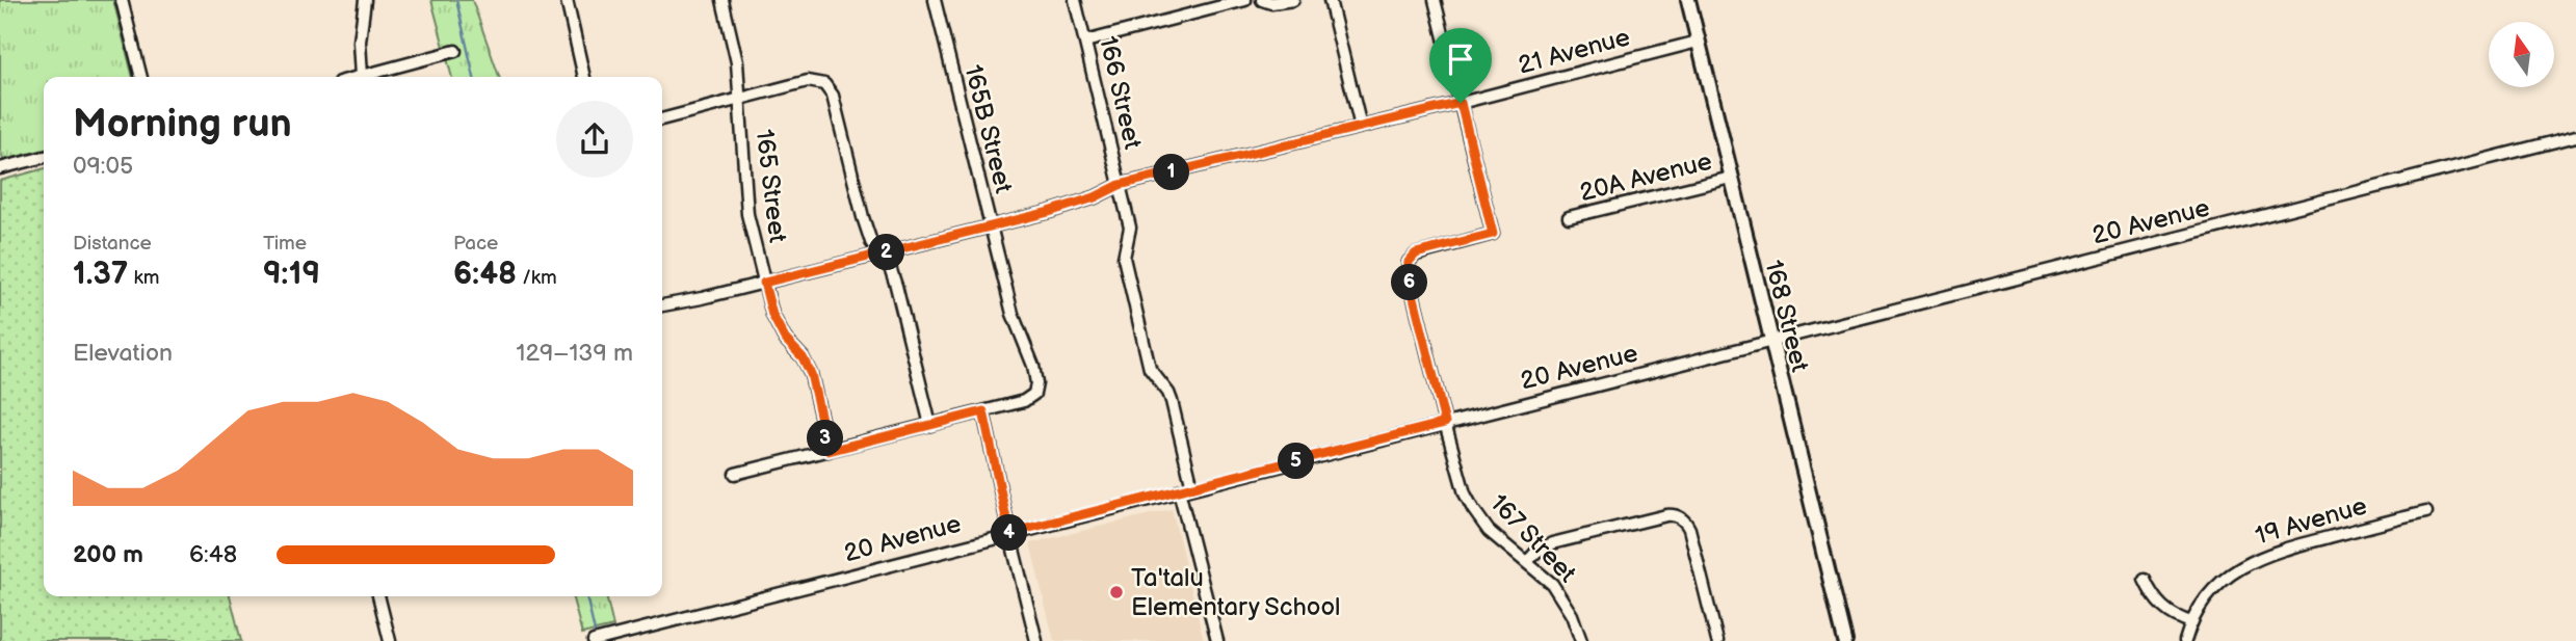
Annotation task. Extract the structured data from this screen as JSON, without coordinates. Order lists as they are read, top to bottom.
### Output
{
  "streets": {
    "main road": ["168 Street"],
    "street": [
      "21 Avenue",
      "166 Street",
      "165B Street",
      "20A Avenue",
      "165 Street",
      "20 Avenue",
      "19 Avenue",
      "167 Street"
    ]
  },
  "crossings": [
    ["21 Avenue", "166 Street"],
    ["21 Avenue", "165B Street"],
    ["21 Avenue", "165 Street"],
    ["21 Avenue", "168 Street"],
    ["21 Avenue", "167 Street"],
    ["166 Street", "20 Avenue"],
    ["20A Avenue", "168 Street"],
    ["20 Avenue", "168 Street"],
    ["20 Avenue", "167 Street"]
  ],
  "places": ["Ta'talu Elementary School"],
  "north": "top",
  "page": {
    "heading": ["Morning run", "09:05"],
    "pins": [
      "1",
      "2",
      "6",
      "3",
      "5",
      "4"
    ],
    "stats": [
      ["Distance", "1.37 km"],
      ["Time", "9:19"],
      ["Pace", "6:48 /km"]
    ],
    "chart": ["Elevation", "129–139 m"],
    "list": [
      {
        "name": "200 m",
        "note": "6:48"
      }
    ]
  }
}
